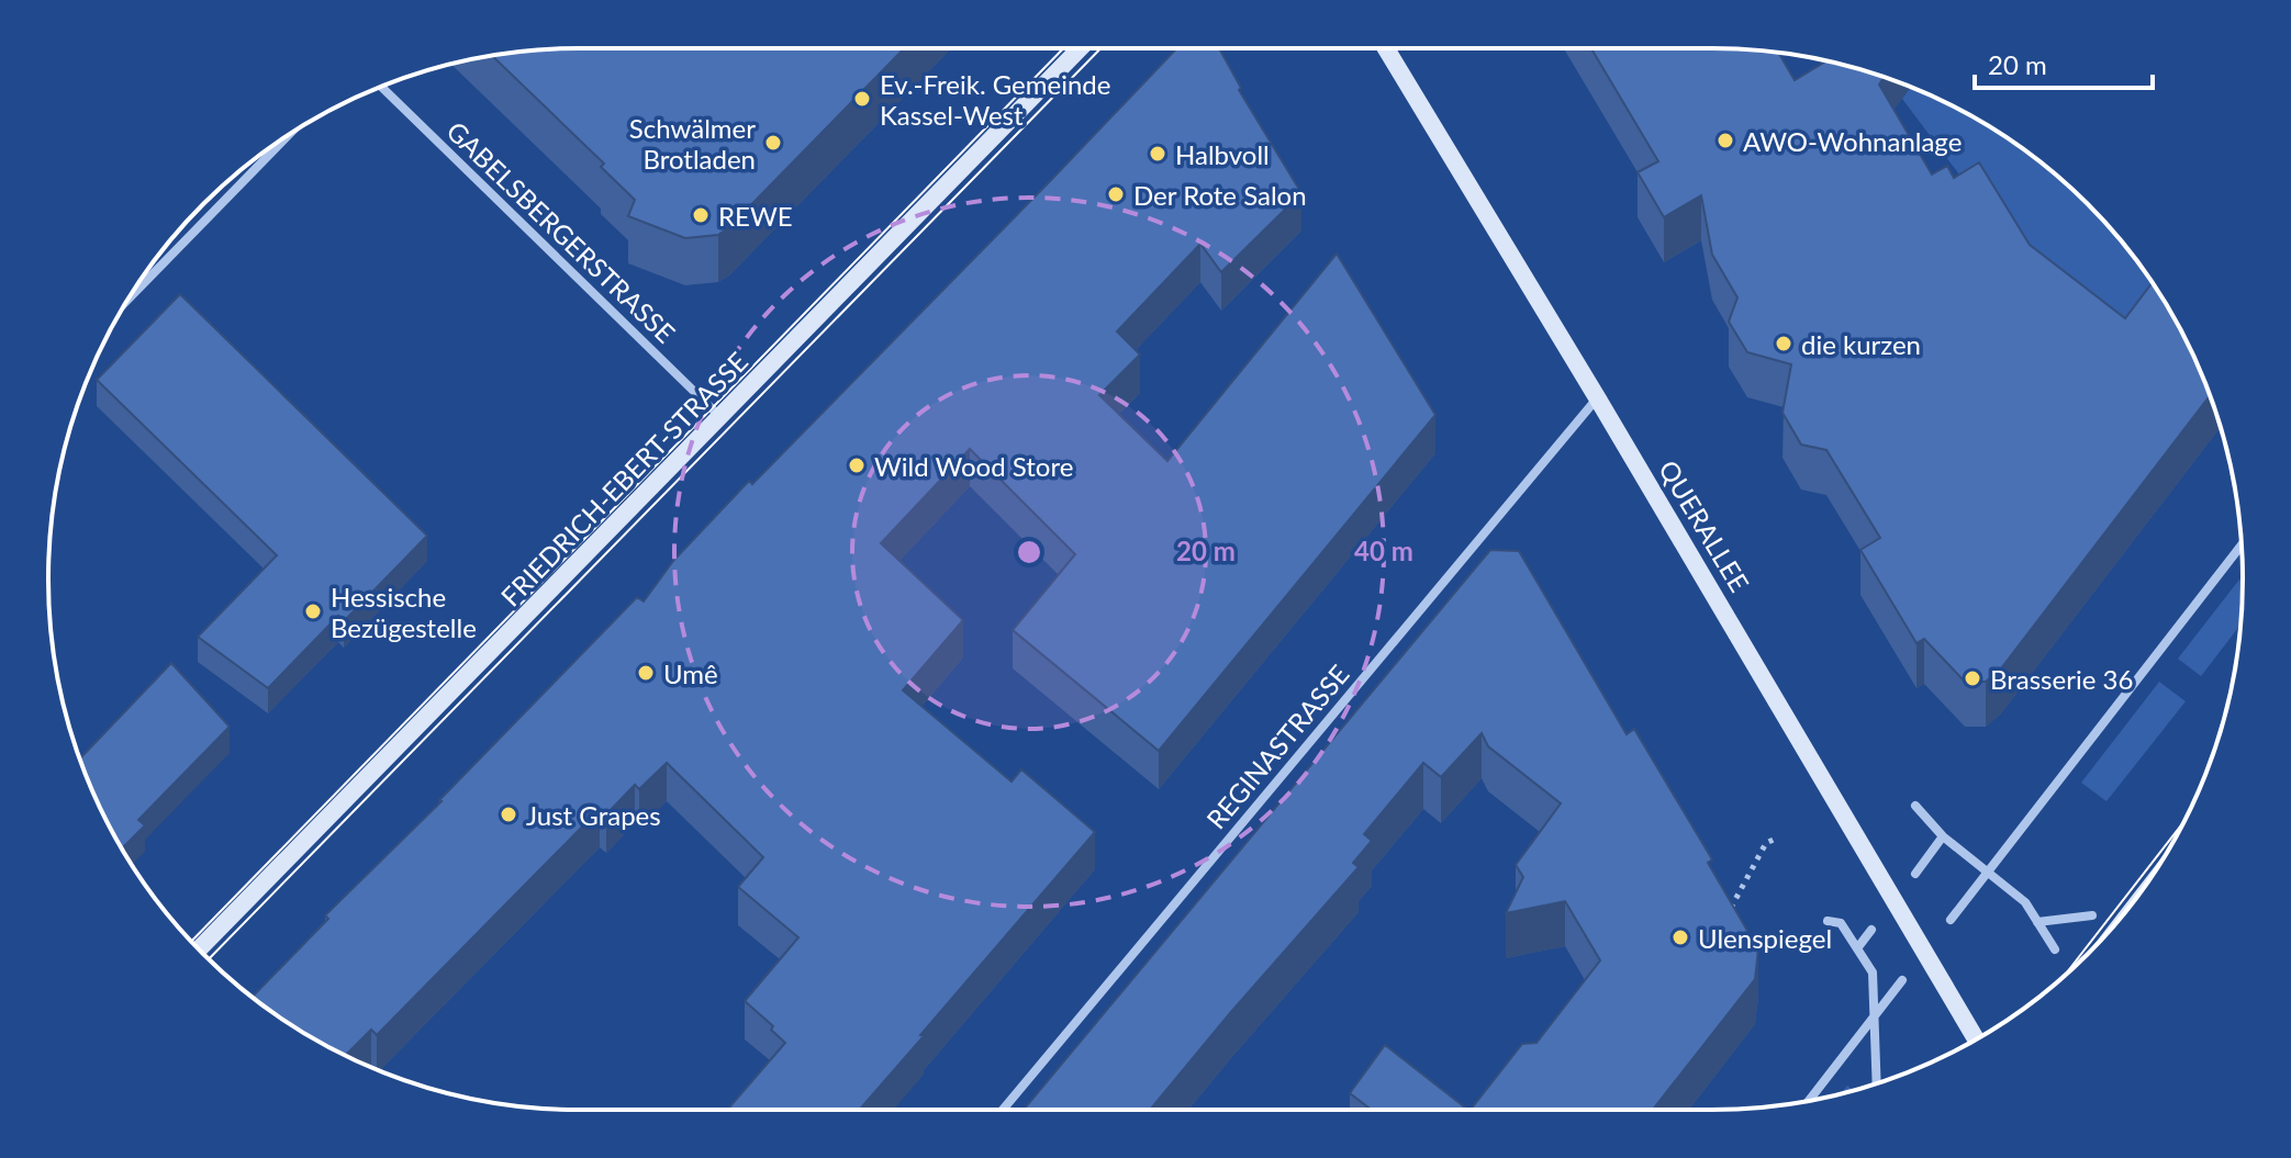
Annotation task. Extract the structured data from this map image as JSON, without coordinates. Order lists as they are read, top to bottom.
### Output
{
  "streets": {
    "main road": ["FRIEDRICH-EBERT-STRASSE", "QUERALLEE"],
    "street": ["GABELSBERGERSTRASSE", "REGINASTRASSE"]
  },
  "crossings": [
    ["GABELSBERGERSTRASSE", "FRIEDRICH-EBERT-STRASSE"],
    ["QUERALLEE", "REGINASTRASSE"]
  ],
  "places": [
    "Ev.-Freik. Gemeinde Kassel-West",
    "AWO-Wohnanlage",
    "Schwälmer Brotladen",
    "Halbvoll",
    "Der Rote Salon",
    "REWE",
    "die kurzen",
    "Wild Wood Store",
    "Hessische Bezügestelle",
    "Umê",
    "Brasserie 36",
    "Just Grapes",
    "Ulenspiegel"
  ],
  "scale_bar": "20 m",
  "rings": ["20 m", "40 m"]
}
